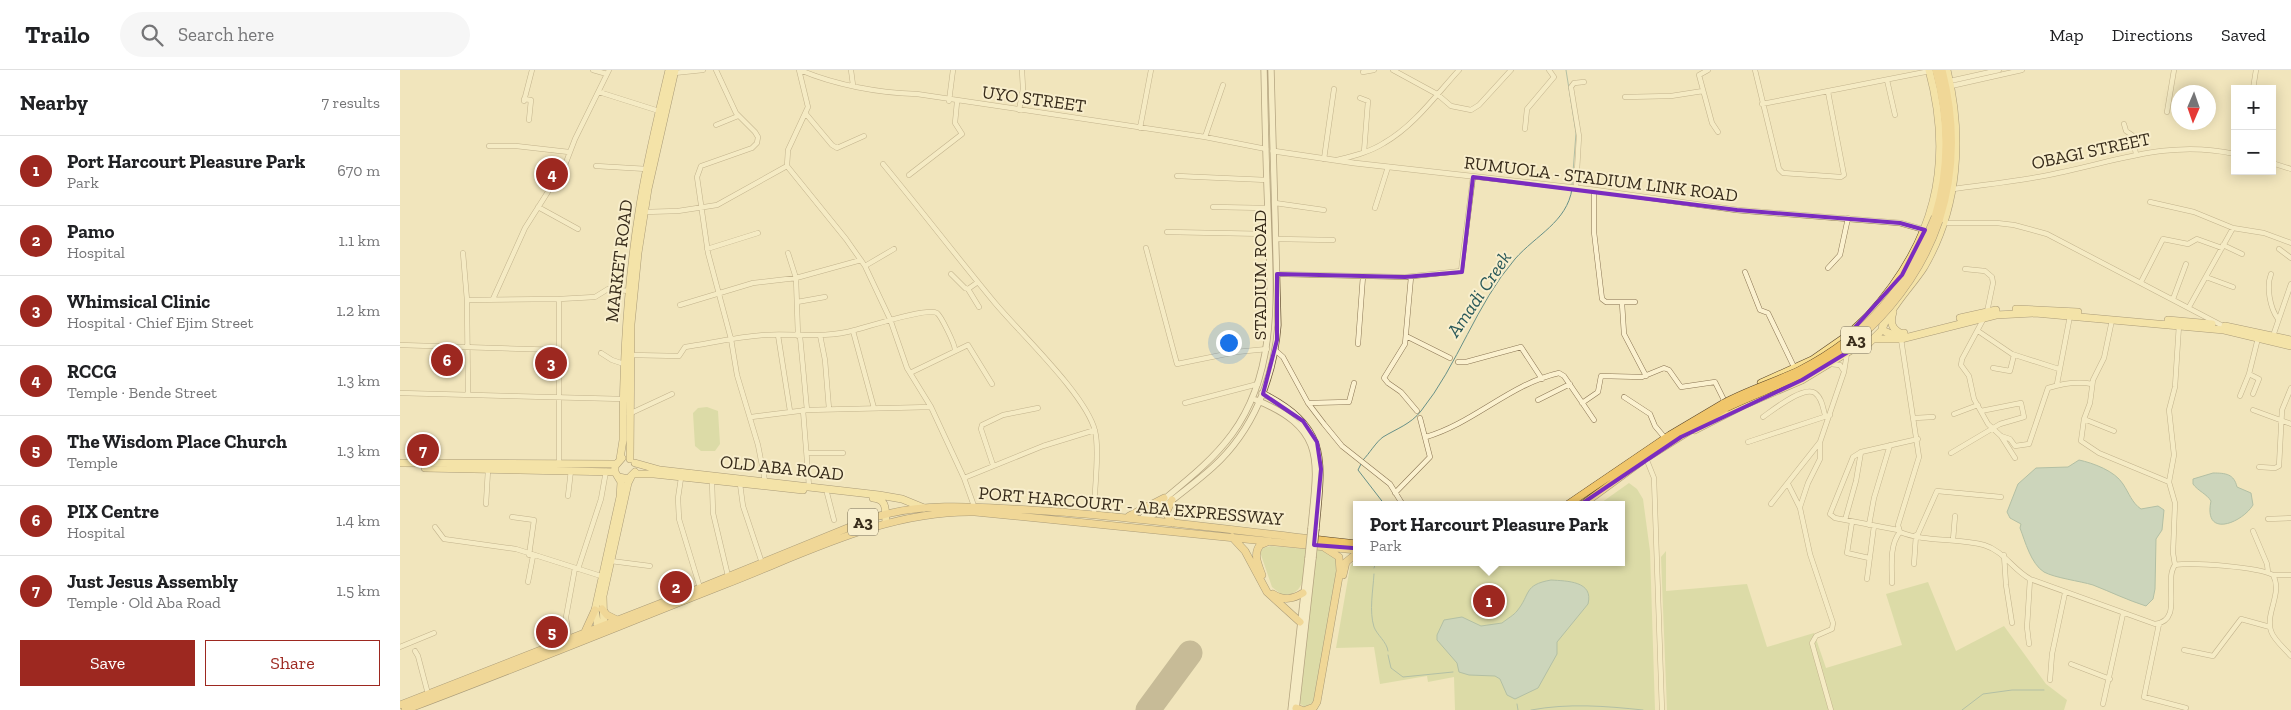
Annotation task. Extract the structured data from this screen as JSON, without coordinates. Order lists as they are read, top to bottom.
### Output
{
  "streets": {
    "highway": ["A3", "PORT HARCOURT - ABA EXPRESSWAY"],
    "main road": ["MARKET ROAD", "STADIUM ROAD", "OLD ABA ROAD"],
    "street": ["UYO STREET", "OBAGI STREET", "RUMUOLA - STADIUM LINK ROAD"]
  },
  "crossings": [
    ["UYO STREET", "STADIUM ROAD"],
    ["RUMUOLA - STADIUM LINK ROAD", "STADIUM ROAD"],
    ["MARKET ROAD", "OLD ABA ROAD"],
    ["MARKET ROAD", "PORT HARCOURT - ABA EXPRESSWAY"],
    ["STADIUM ROAD", "PORT HARCOURT - ABA EXPRESSWAY"],
    ["OLD ABA ROAD", "PORT HARCOURT - ABA EXPRESSWAY"]
  ],
  "water": ["Amadi Creek"],
  "north": "bottom",
  "page": {
    "header": "Trailo",
    "search": "Search here",
    "nav": ["Map", "Directions", "Saved"],
    "heading": ["Nearby", "7 results"],
    "map_buttons": ["+", "−"],
    "list": [
      {
        "mark": "1",
        "name": "Port Harcourt Pleasure Park",
        "note": "Park",
        "value": "670 m"
      },
      {
        "mark": "2",
        "name": "Pamo",
        "note": "Hospital",
        "value": "1.1 km"
      },
      {
        "mark": "3",
        "name": "Whimsical Clinic",
        "note": "Hospital · Chief Ejim Street",
        "value": "1.2 km"
      },
      {
        "mark": "4",
        "name": "RCCG",
        "note": "Temple · Bende Street",
        "value": "1.3 km"
      },
      {
        "mark": "5",
        "name": "The Wisdom Place Church",
        "note": "Temple",
        "value": "1.3 km"
      },
      {
        "mark": "6",
        "name": "PIX Centre",
        "note": "Hospital",
        "value": "1.4 km"
      },
      {
        "mark": "7",
        "name": "Just Jesus Assembly",
        "note": "Temple · Old Aba Road",
        "value": "1.5 km"
      }
    ],
    "pins": [
      "4",
      "6",
      "3",
      "7",
      "2",
      "1",
      "5"
    ],
    "popup": ["Port Harcourt Pleasure Park", "Park"],
    "buttons": ["Save", "Share"]
  }
}
